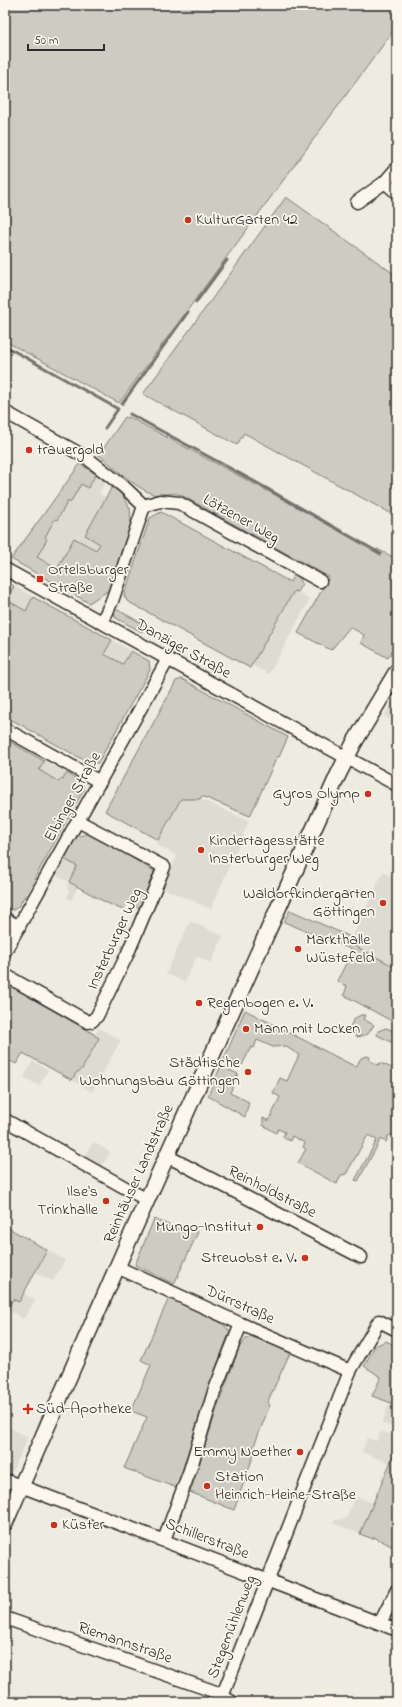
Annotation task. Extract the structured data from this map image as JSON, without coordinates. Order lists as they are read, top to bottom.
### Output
{
  "streets": {
    "main road": ["Reinhäuser Landstraße"],
    "street": [
      "Lötzener Weg",
      "Danziger Straße",
      "Elbinger Straße",
      "Insterburger Weg",
      "Reinholdstraße",
      "Dürrstraße",
      "Schillerstraße",
      "Stegemühlenweg",
      "Riemannstraße"
    ]
  },
  "crossings": [
    ["Danziger Straße", "Elbinger Straße"],
    ["Danziger Straße", "Reinhäuser Landstraße"],
    ["Elbinger Straße", "Insterburger Weg"],
    ["Reinhäuser Landstraße", "Reinholdstraße"],
    ["Reinhäuser Landstraße", "Dürrstraße"],
    ["Reinhäuser Landstraße", "Schillerstraße"],
    ["Dürrstraße", "Stegemühlenweg"],
    ["Schillerstraße", "Stegemühlenweg"],
    ["Stegemühlenweg", "Riemannstraße"]
  ],
  "places": {
    "other": [
      "KulturGarten 42",
      "trauergold",
      "Gyros Olymp",
      "Kindertagesstätte Insterburger Weg",
      "Waldorfkindergarten Göttingen",
      "Markthalle Wüstefeld",
      "Regenbogen e. V.",
      "Mann mit Locken",
      "Städtische Wohnungsbau Göttingen",
      "Ilse's Trinkhalle",
      "Mungo-Institut",
      "Streuobst e. V.",
      "Emmy Noether",
      "Station Heinrich-Heine-Straße",
      "Küster"
    ],
    "transit": ["Ortelsburger Straße"],
    "health": ["Süd-Apotheke"]
  },
  "scale_bar": "50 m"
}
